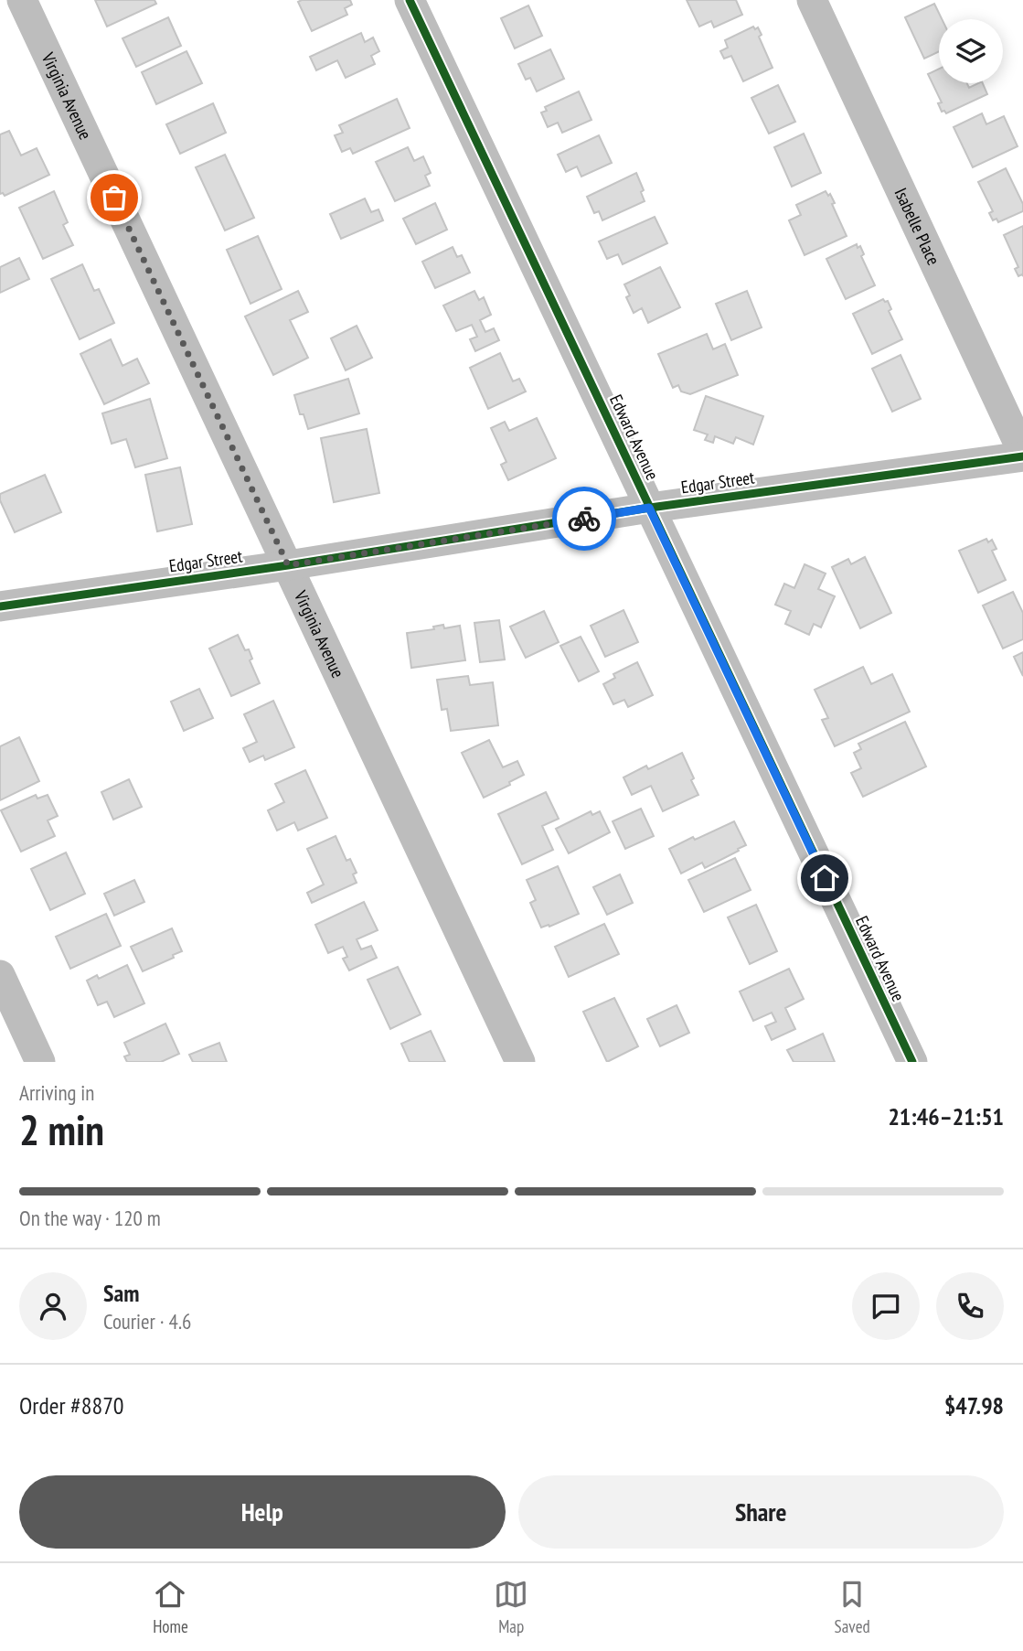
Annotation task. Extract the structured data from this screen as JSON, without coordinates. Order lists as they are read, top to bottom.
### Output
{
  "streets": {
    "street": [
      "Virginia Avenue",
      "Isabelle Place",
      "Edward Avenue",
      "Edgar Street"
    ]
  },
  "crossings": [
    ["Virginia Avenue", "Edgar Street"],
    ["Isabelle Place", "Edgar Street"],
    ["Edward Avenue", "Edgar Street"]
  ],
  "page": {
    "heading": ["2 min", "Arriving in", "21:46–21:51"],
    "panel": [
      "Sam",
      "Courier · 4.6",
      "Order #8870",
      "$47.98"
    ],
    "bar": "On the way · 120 m",
    "buttons": ["Help", "Share"],
    "tabs": ["Home", "Map", "Saved"]
  }
}
